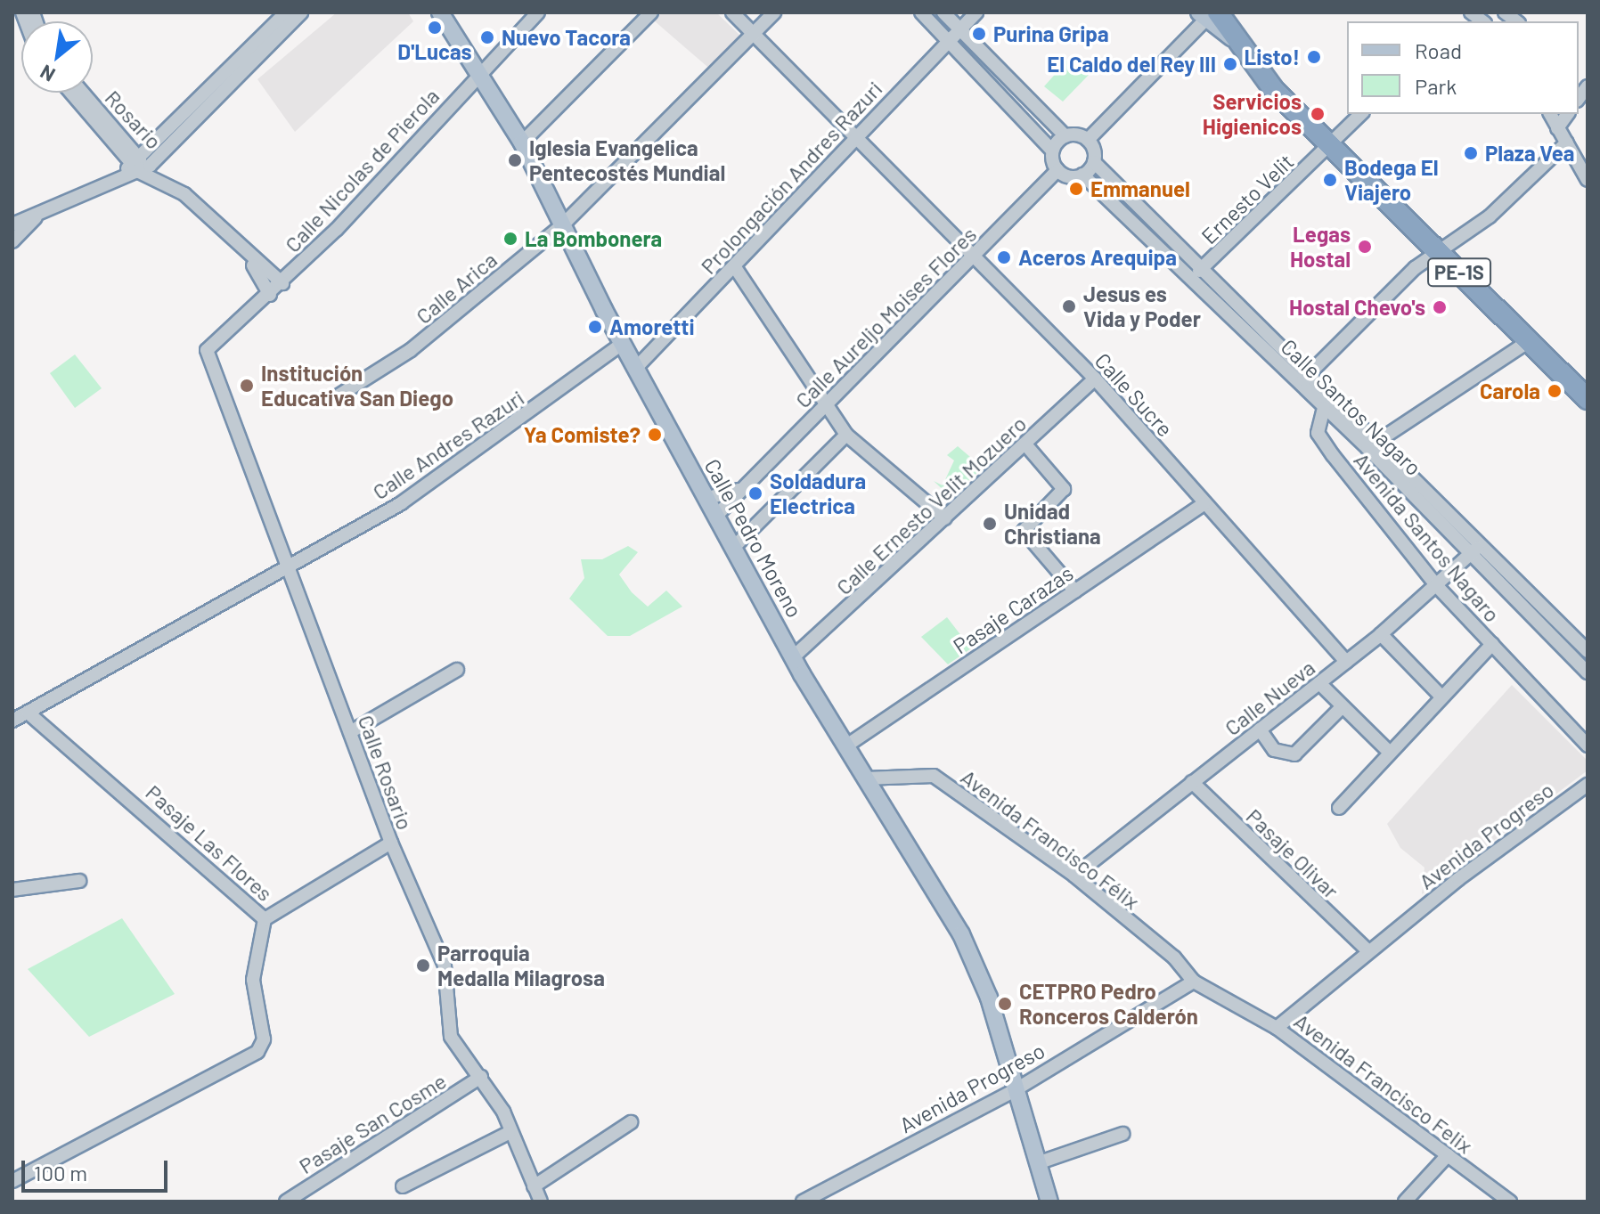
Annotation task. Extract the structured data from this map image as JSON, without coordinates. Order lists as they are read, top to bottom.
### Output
{
  "streets": {
    "highway": ["PE-1S"],
    "main road": ["Calle Pedro Moreno"],
    "street": [
      "Rosario",
      "Calle Nicolas de Pierola",
      "Prolongación Andres Razuri",
      "Ernesto Velit",
      "Calle Arica",
      "Calle Aureljo Moises Flores",
      "Calle Sucre",
      "Calle Santos Nagaro",
      "Calle Andres Razuri",
      "Calle Ernesto Velit Mozuero",
      "Avenida Santos Nagaro",
      "Pasaje Carazas",
      "Calle Nueva",
      "Calle Rosario",
      "Avenida Progreso",
      "Avenida Francisco Félix",
      "Pasaje Las Flores",
      "Pasaje Olivar",
      "Avenida Francisco Felix",
      "Pasaje San Cosme"
    ]
  },
  "crossings": [
    ["Calle Nicolas de Pierola", "Calle Pedro Moreno"],
    ["Calle Nicolas de Pierola", "Calle Rosario"],
    ["Prolongación Andres Razuri", "Calle Sucre"],
    ["Prolongación Andres Razuri", "Calle Pedro Moreno"],
    ["Ernesto Velit", "PE-1S"],
    ["Ernesto Velit", "Calle Santos Nagaro"],
    ["Calle Arica", "Calle Sucre"],
    ["Calle Arica", "Calle Pedro Moreno"],
    ["Calle Aureljo Moises Flores", "Calle Sucre"],
    ["Calle Aureljo Moises Flores", "Calle Santos Nagaro"],
    ["Calle Aureljo Moises Flores", "Calle Pedro Moreno"],
    ["Calle Sucre", "Calle Ernesto Velit Mozuero"],
    ["Calle Sucre", "Pasaje Carazas"],
    ["Calle Sucre", "Calle Nueva"],
    ["Calle Santos Nagaro", "Avenida Santos Nagaro"],
    ["Calle Santos Nagaro", "Calle Nueva"],
    ["Calle Andres Razuri", "Calle Pedro Moreno"],
    ["Calle Andres Razuri", "Calle Rosario"],
    ["Calle Andres Razuri", "Pasaje Las Flores"],
    ["Calle Ernesto Velit Mozuero", "Calle Pedro Moreno"],
    ["Avenida Santos Nagaro", "Calle Nueva"],
    ["Calle Pedro Moreno", "Pasaje Carazas"],
    ["Calle Pedro Moreno", "Avenida Progreso"],
    ["Calle Pedro Moreno", "Avenida Francisco Félix"],
    ["Calle Nueva", "Avenida Francisco Félix"],
    ["Calle Nueva", "Pasaje Olivar"],
    ["Calle Rosario", "Pasaje San Cosme"],
    ["Avenida Progreso", "Avenida Francisco Félix"],
    ["Avenida Progreso", "Pasaje Olivar"],
    ["Avenida Progreso", "Avenida Francisco Felix"],
    ["Avenida Francisco Félix", "Avenida Francisco Felix"]
  ],
  "places": [
    "D'Lucas",
    "Purina Gripa",
    "Nuevo Tacora",
    "Listo!",
    "El Caldo del Rey III",
    "Servicios Higienicos",
    "Plaza Vea",
    "Iglesia Evangelica Pentecostés Mundial",
    "Bodega El Viajero",
    "Emmanuel",
    "La Bombonera",
    "Legas Hostal",
    "Aceros Arequipa",
    "Jesus es Vida y Poder",
    "Hostal Chevo's",
    "Amoretti",
    "Institución Educativa San Diego",
    "Carola",
    "Ya Comiste?",
    "Soldadura Electrica",
    "Unidad Christiana",
    "Parroquia Medalla Milagrosa",
    "CETPRO Pedro Ronceros Calderón"
  ],
  "legend": ["Road", "Park"],
  "scale_bar": "100 m",
  "north": "bottom left"
}
